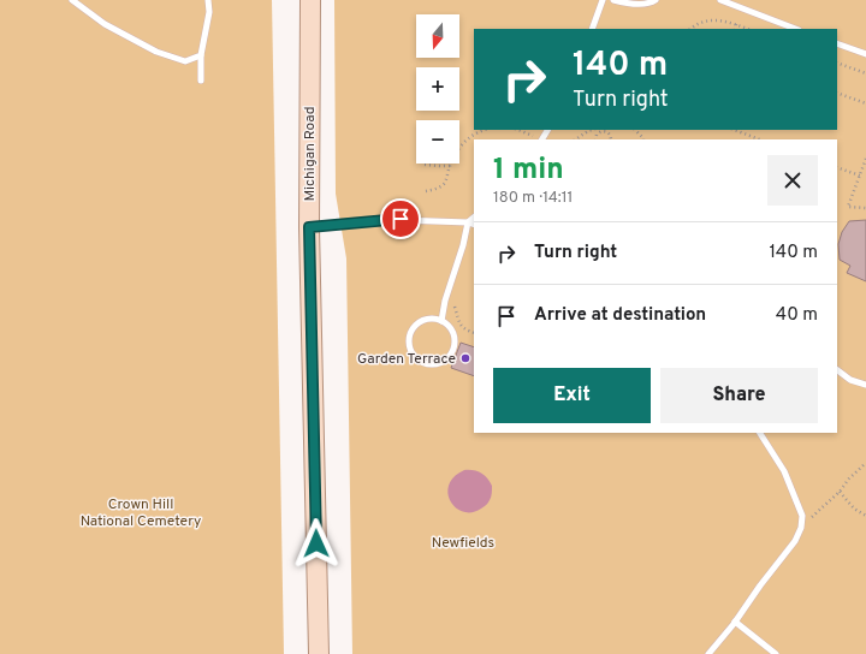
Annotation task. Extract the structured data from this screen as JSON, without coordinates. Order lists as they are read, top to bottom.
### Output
{
  "streets": {
    "main road": ["Michigan Road"]
  },
  "parks": ["Crown Hill National Cemetery", "Newfields"],
  "places": ["Garden Terrace"],
  "north": "bottom",
  "page": {
    "map_buttons": ["+", "−"],
    "turn": ["140 m", "Turn right"],
    "heading": ["1 min", "180 m · 14:11"],
    "list": [
      {
        "name": "Turn right",
        "value": "140 m"
      },
      {
        "name": "Arrive at destination",
        "value": "40 m"
      }
    ],
    "buttons": ["Exit", "Share"]
  }
}
